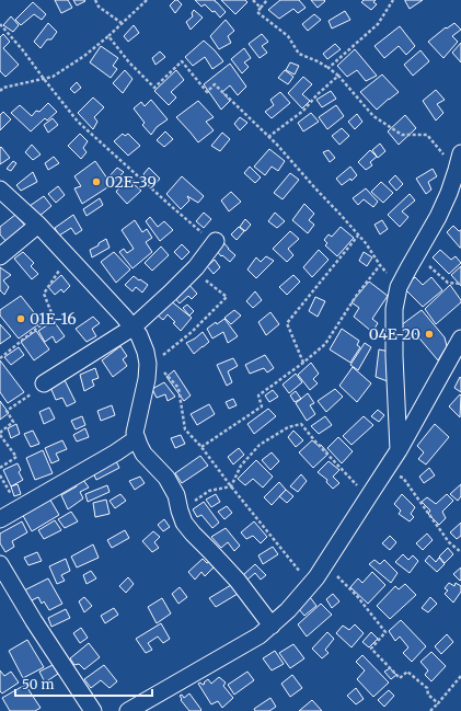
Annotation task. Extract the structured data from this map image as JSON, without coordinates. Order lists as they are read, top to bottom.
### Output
{
  "places": ["02E-39", "01E-16", "04E-20"],
  "scale_bar": "50 m"
}
